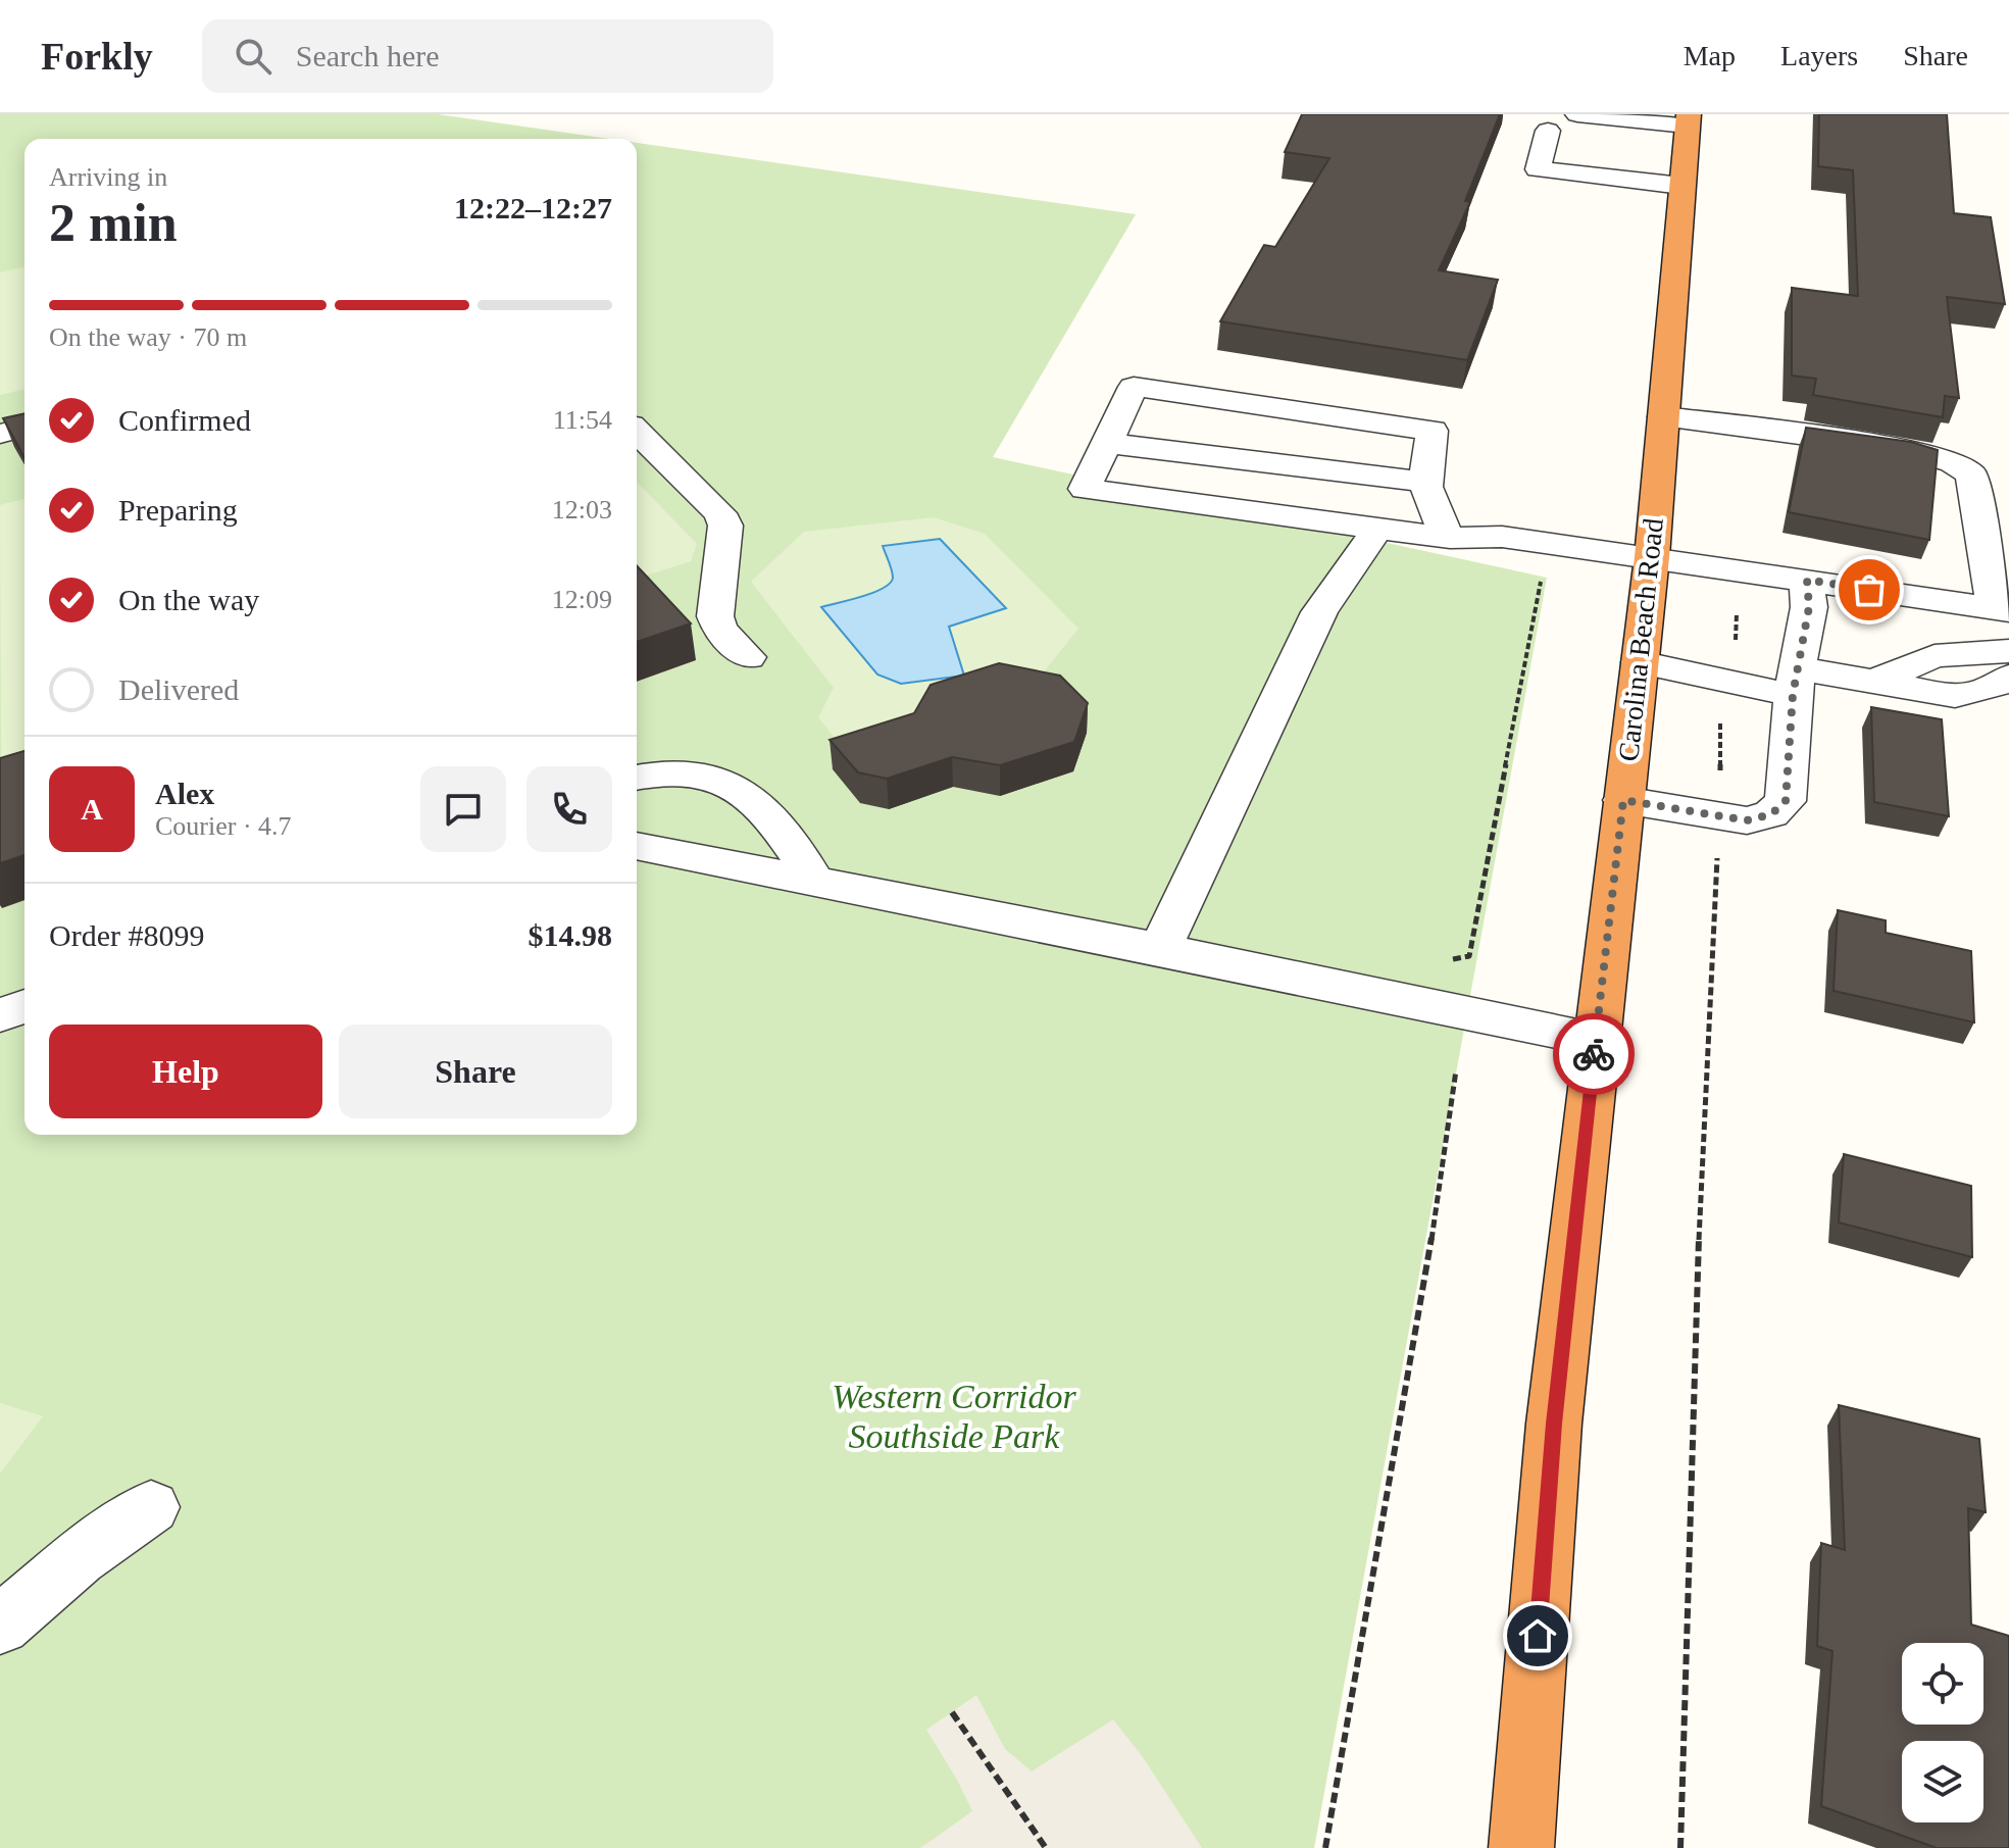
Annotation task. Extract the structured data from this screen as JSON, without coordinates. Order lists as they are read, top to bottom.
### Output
{
  "streets": {
    "highway": ["Carolina Beach Road"]
  },
  "parks": ["Western Corridor Southside Park"],
  "page": {
    "header": "Forkly",
    "search": "Search here",
    "nav": ["Map", "Layers", "Share"],
    "heading": ["2 min", "Arriving in", "12:22–12:27"],
    "panel": [
      "Alex",
      "Courier · 4.7",
      "Order #8099",
      "$14.98"
    ],
    "bar": "On the way · 70 m",
    "list": [
      ["Confirmed", "11:54"],
      ["Preparing", "12:03"],
      ["On the way", "12:09"],
      "Delivered"
    ],
    "round": "A",
    "buttons": ["Help", "Share"]
  }
}
